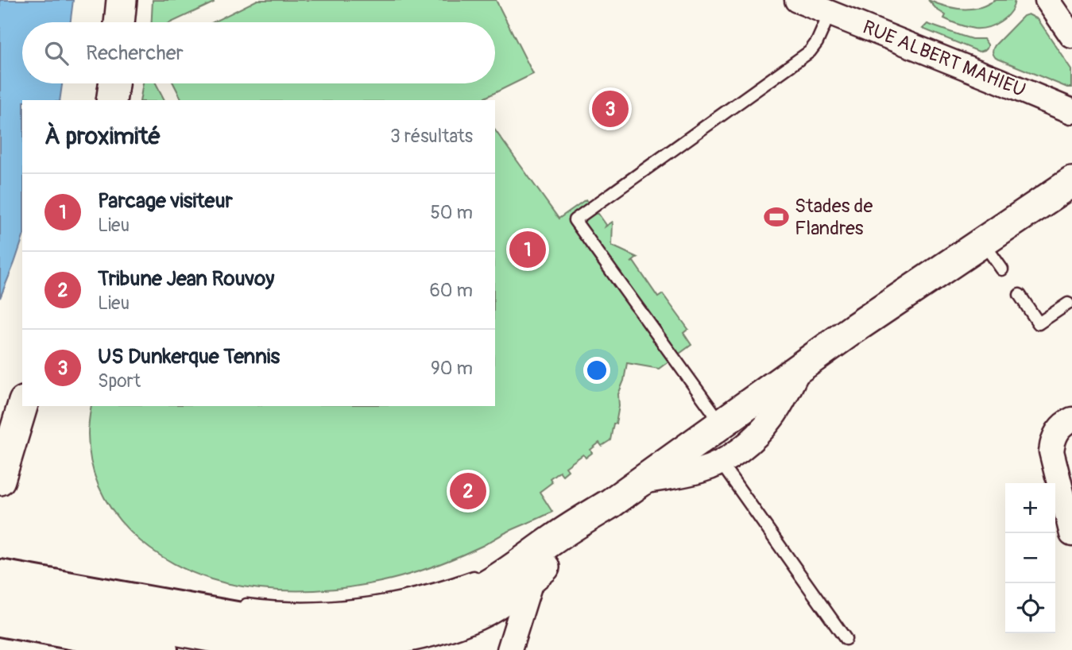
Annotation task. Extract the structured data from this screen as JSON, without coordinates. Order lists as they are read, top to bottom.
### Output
{
  "streets": {
    "street": ["RUE ALBERT MAHIEU"]
  },
  "places": {
    "sports": ["Stades de Flandres"]
  },
  "page": {
    "search": "Rechercher",
    "pins": ["3", "1", "2"],
    "heading": ["À proximité", "3 résultats"],
    "list": [
      {
        "mark": "1",
        "name": "Parcage visiteur",
        "note": "Lieu",
        "value": "50 m"
      },
      {
        "mark": "2",
        "name": "Tribune Jean Rouvoy",
        "note": "Lieu",
        "value": "60 m"
      },
      {
        "mark": "3",
        "name": "US Dunkerque Tennis",
        "note": "Sport",
        "value": "90 m"
      }
    ],
    "map_buttons": ["+", "−"]
  }
}
